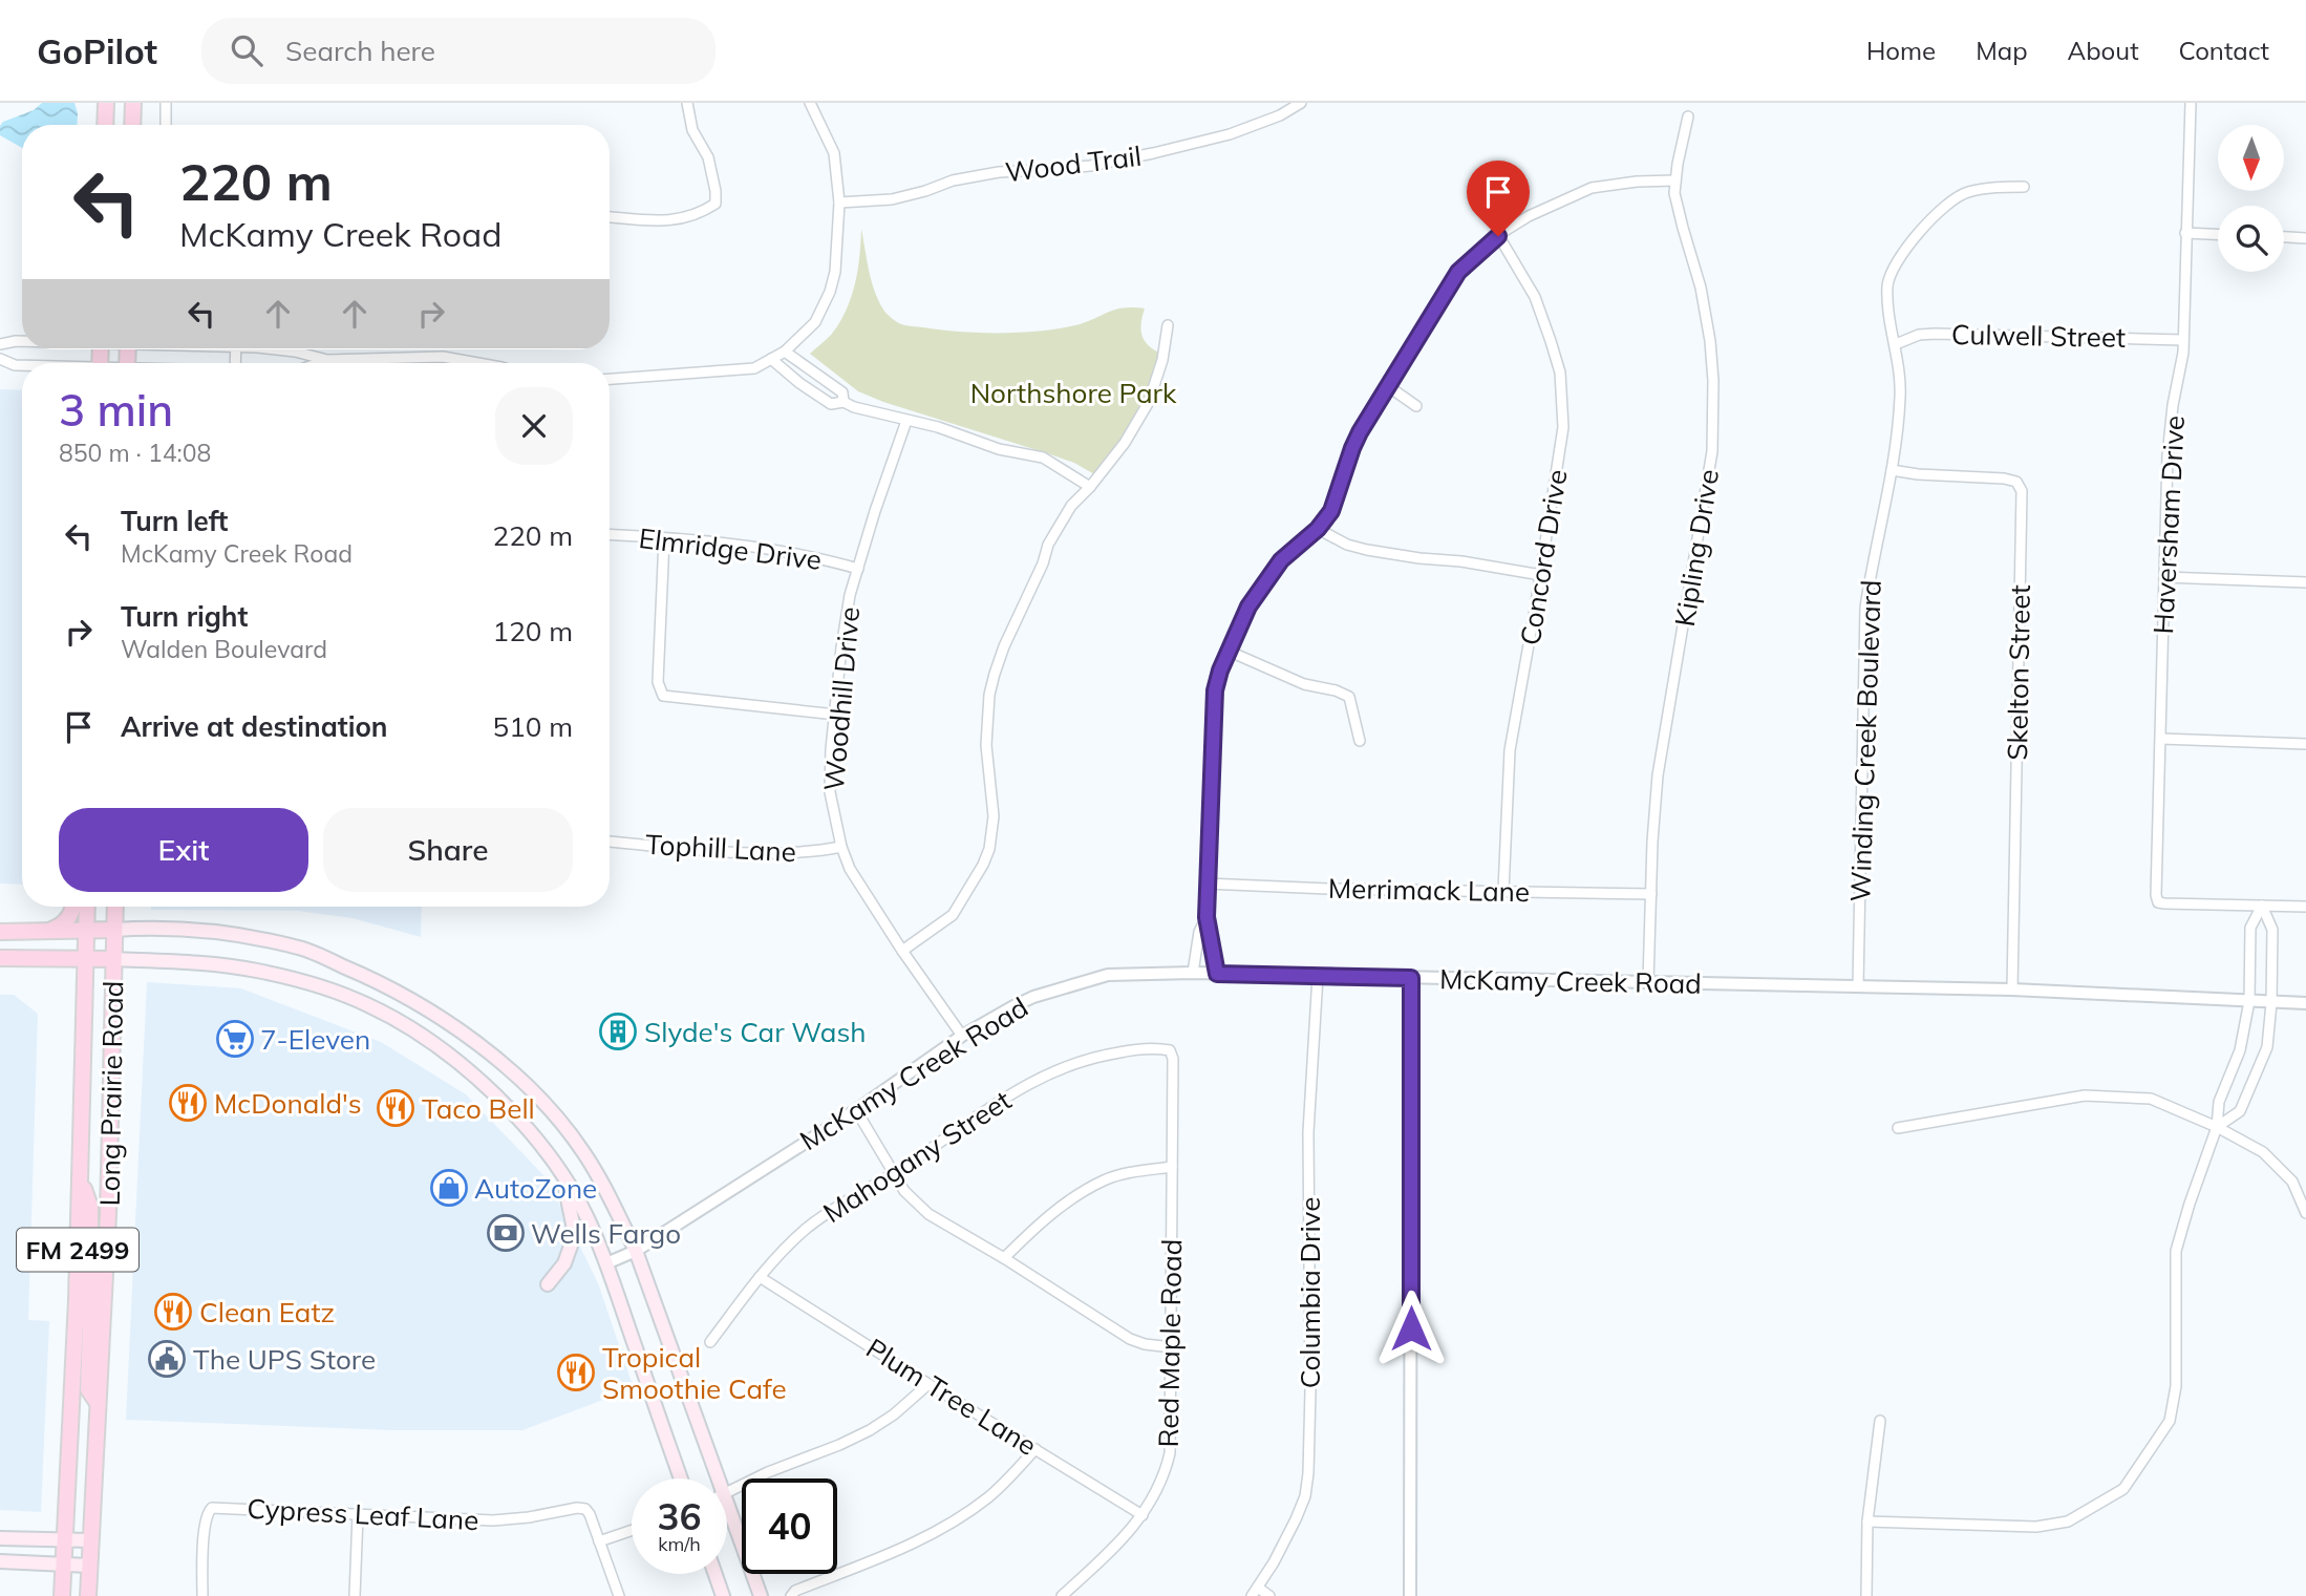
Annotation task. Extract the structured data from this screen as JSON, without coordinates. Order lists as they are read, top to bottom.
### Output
{
  "streets": {
    "main road": ["Long Prairie Road", "FM 2499"],
    "street": [
      "Wood Trail",
      "Culwell Street",
      "Haversham Drive",
      "Kipling Drive",
      "Elmridge Drive",
      "Concord Drive",
      "Skelton Street",
      "Woodhill Drive",
      "Winding Creek Boulevard",
      "Tophill Lane",
      "Merrimack Lane",
      "McKamy Creek Road",
      "Mahogany Street",
      "Columbia Drive",
      "Red Maple Road",
      "Plum Tree Lane",
      "Cypress Leaf Lane"
    ]
  },
  "crossings": [
    ["Culwell Street", "Haversham Drive"],
    ["Culwell Street", "Winding Creek Boulevard"],
    ["Kipling Drive", "Merrimack Lane"],
    ["Kipling Drive", "McKamy Creek Road"],
    ["Elmridge Drive", "Woodhill Drive"],
    ["Concord Drive", "Merrimack Lane"],
    ["Skelton Street", "Winding Creek Boulevard"],
    ["Skelton Street", "McKamy Creek Road"],
    ["Woodhill Drive", "Tophill Lane"],
    ["Woodhill Drive", "McKamy Creek Road"],
    ["Winding Creek Boulevard", "McKamy Creek Road"],
    ["McKamy Creek Road", "Columbia Drive"],
    ["Mahogany Street", "Red Maple Road"],
    ["Mahogany Street", "Plum Tree Lane"],
    ["Red Maple Road", "Plum Tree Lane"]
  ],
  "parks": ["Northshore Park"],
  "places": {
    "building": ["Slyde's Car Wash"],
    "supermarket": ["7-Eleven"],
    "restaurant": [
      "McDonald's",
      "Taco Bell",
      "Clean Eatz",
      "Tropical Smoothie Cafe"
    ],
    "shop": ["AutoZone"],
    "bank": ["Wells Fargo"],
    "public building": ["The UPS Store"]
  },
  "north": "bottom",
  "page": {
    "header": "GoPilot",
    "search": "Search here",
    "nav": [
      "Home",
      "Map",
      "About",
      "Contact"
    ],
    "turn": ["220 m", "McKamy Creek Road"],
    "heading": ["3 min", "850 m · 14:08"],
    "list": [
      {
        "name": "Turn left",
        "note": "McKamy Creek Road",
        "value": "220 m"
      },
      {
        "name": "Turn right",
        "note": "Walden Boulevard",
        "value": "120 m"
      },
      {
        "name": "Arrive at destination",
        "value": "510 m"
      }
    ],
    "buttons": ["Exit", "Share"],
    "speed": "36 km/h",
    "limit": "40"
  }
}
